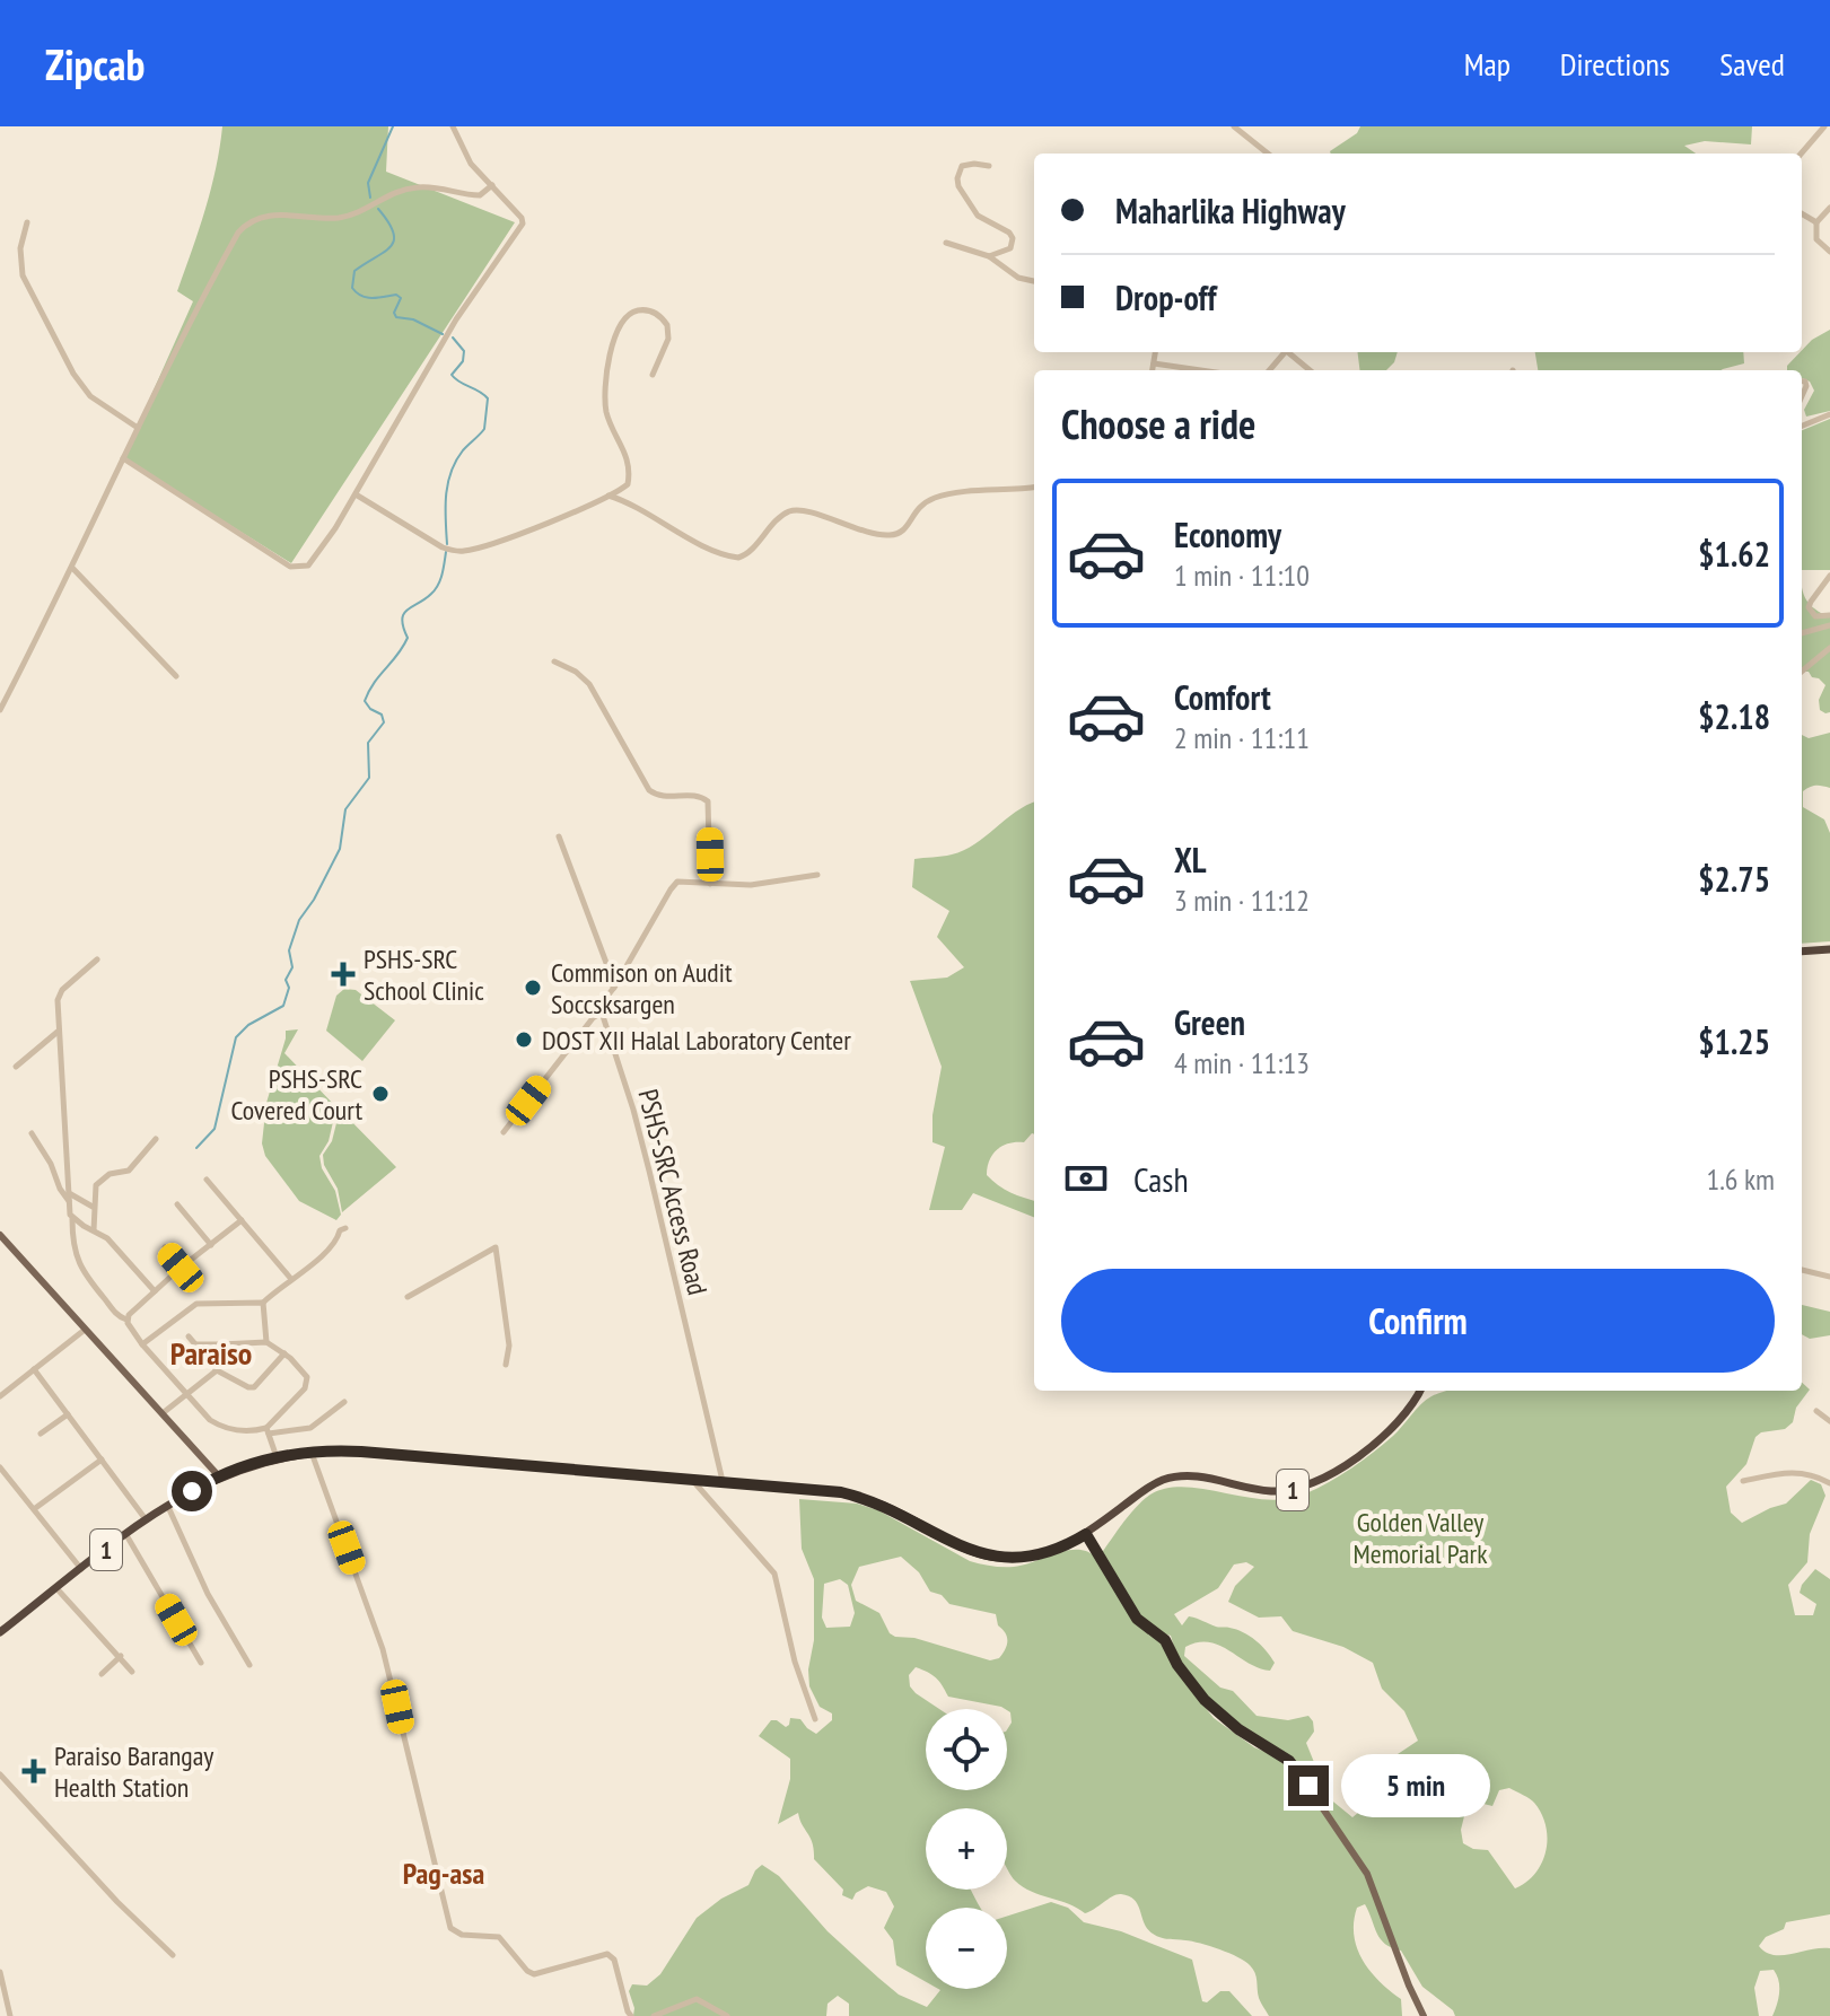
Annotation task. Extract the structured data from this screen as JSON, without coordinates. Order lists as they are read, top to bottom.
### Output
{
  "streets": {
    "highway": ["1"],
    "street": ["PSHS-SRC Access Road"]
  },
  "crossings": [
    ["PSHS-SRC Access Road", "1"]
  ],
  "districts": ["Paraiso", "Pag-asa"],
  "parks": ["Golden Valley Memorial Park"],
  "places": {
    "health": ["PSHS-SRC School Clinic", "Paraiso Barangay Health Station"],
    "other": ["Commison on Audit Soccsksargen", "DOST XII Halal Laboratory Center", "PSHS-SRC Covered Court"]
  },
  "page": {
    "header": "Zipcab",
    "nav": ["Map", "Directions", "Saved"],
    "banner": ["Maharlika Highway", "Drop-off"],
    "heading": "Choose a ride",
    "list": [
      {
        "name": "Economy",
        "note": "1 min · 11:10",
        "value": "$1.62"
      },
      {
        "name": "Comfort",
        "note": "2 min · 11:11",
        "value": "$2.18"
      },
      {
        "name": "XL",
        "note": "3 min · 11:12",
        "value": "$2.75"
      },
      {
        "name": "Green",
        "note": "4 min · 11:13",
        "value": "$1.25"
      }
    ],
    "pay": ["Cash", "1.6 km"],
    "buttons": "Confirm",
    "map_buttons": ["+", "−"],
    "bubble": "5 min"
  }
}
